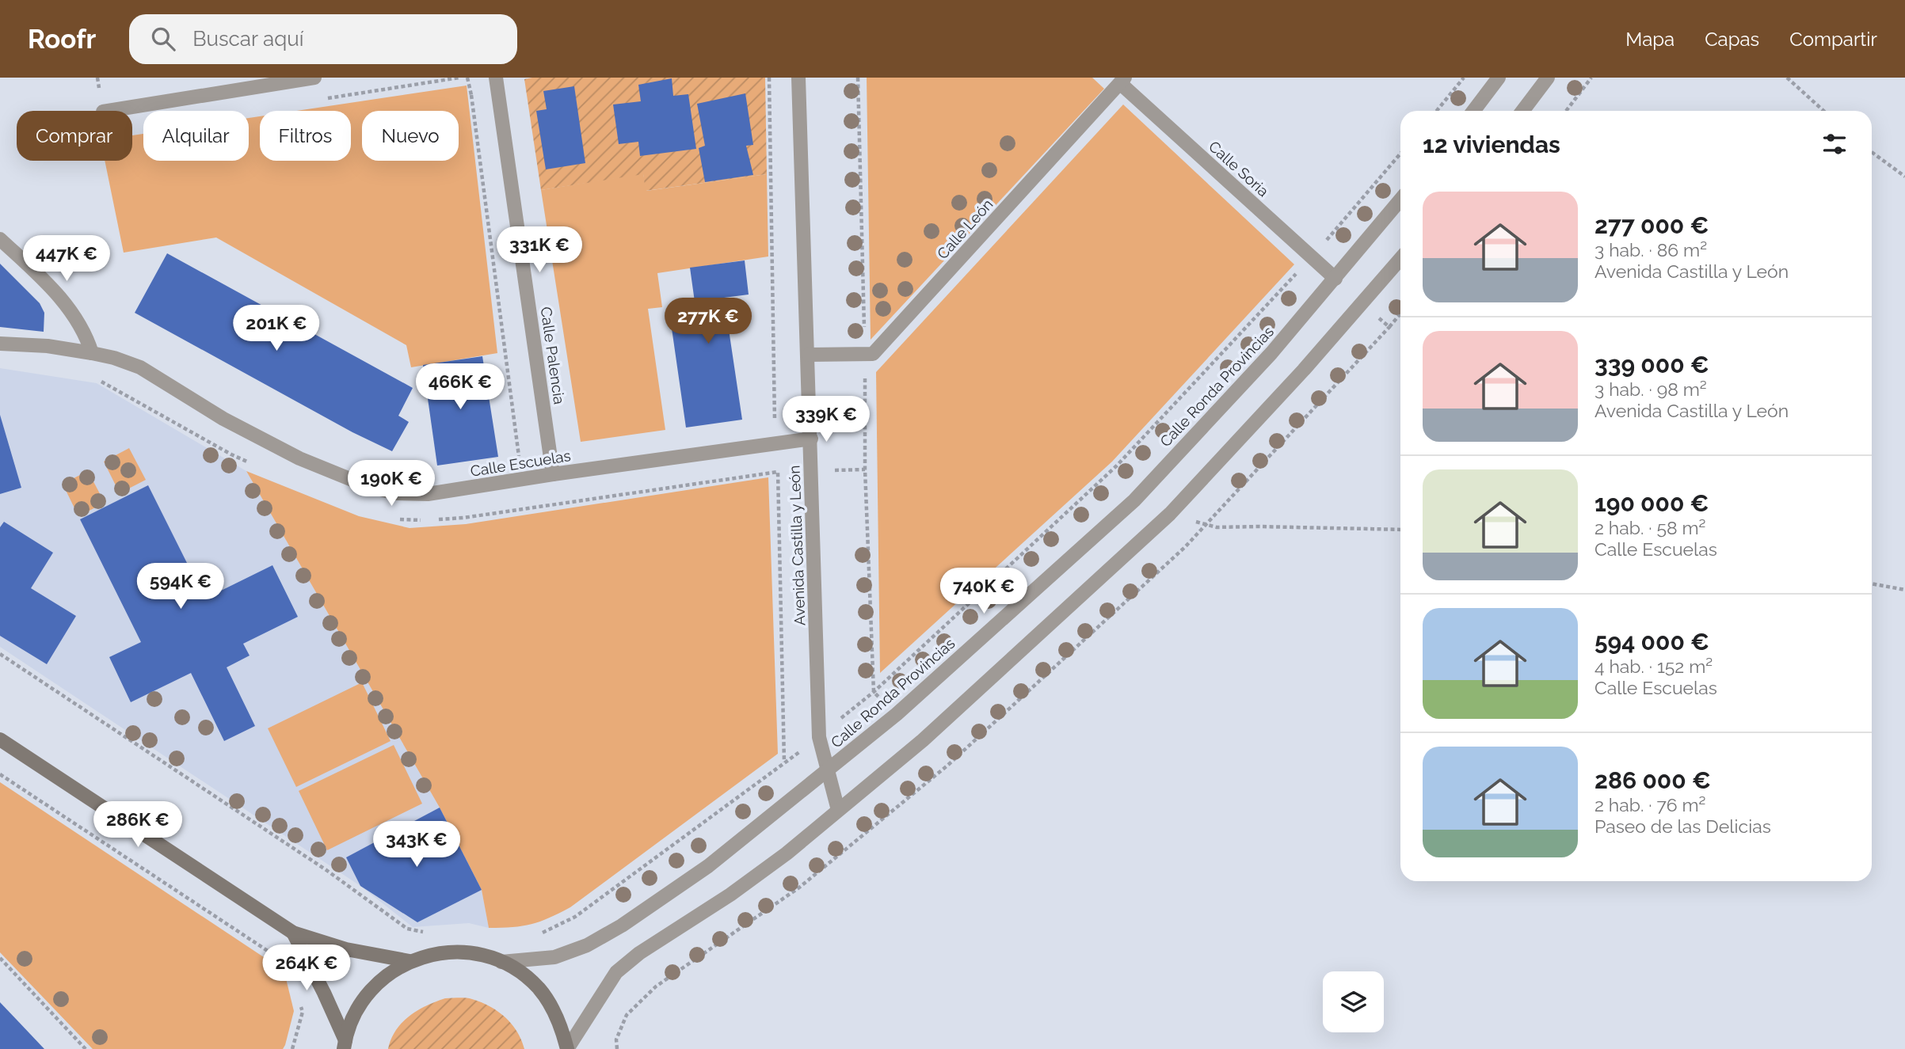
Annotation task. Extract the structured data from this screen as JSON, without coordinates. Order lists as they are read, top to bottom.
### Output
{
  "streets": {
    "street": [
      "Calle Soria",
      "Calle León",
      "Calle Palencia",
      "Calle Ronda Provincias",
      "Calle Escuelas",
      "Avenida Castilla y León"
    ]
  },
  "crossings": [
    ["Calle Soria", "Calle León"],
    ["Calle Soria", "Calle Ronda Provincias"],
    ["Calle Palencia", "Calle Escuelas"],
    ["Calle Ronda Provincias", "Avenida Castilla y León"],
    ["Calle Escuelas", "Avenida Castilla y León"]
  ],
  "page": {
    "header": "Roofr",
    "search": "Buscar aquí",
    "nav": ["Mapa", "Capas", "Compartir"],
    "chip": [
      "Comprar",
      "Alquilar",
      "Filtros",
      "Nuevo"
    ],
    "heading": "12 viviendas",
    "list": [
      {
        "name": "277 000 €",
        "note": "3 hab. · 86 m² · Avenida Castilla y León"
      },
      {
        "name": "339 000 €",
        "note": "3 hab. · 98 m² · Avenida Castilla y León"
      },
      {
        "name": "190 000 €",
        "note": "2 hab. · 58 m² · Calle Escuelas"
      },
      {
        "name": "594 000 €",
        "note": "4 hab. · 152 m² · Calle Escuelas"
      },
      {
        "name": "286 000 €",
        "note": "2 hab. · 76 m² · Paseo de las Delicias"
      }
    ],
    "price": [
      "331K €",
      "447K €",
      "277K €",
      "201K €",
      "466K €",
      "339K €",
      "190K €",
      "594K €",
      "740K €",
      "286K €",
      "343K €",
      "264K €"
    ]
  }
}
